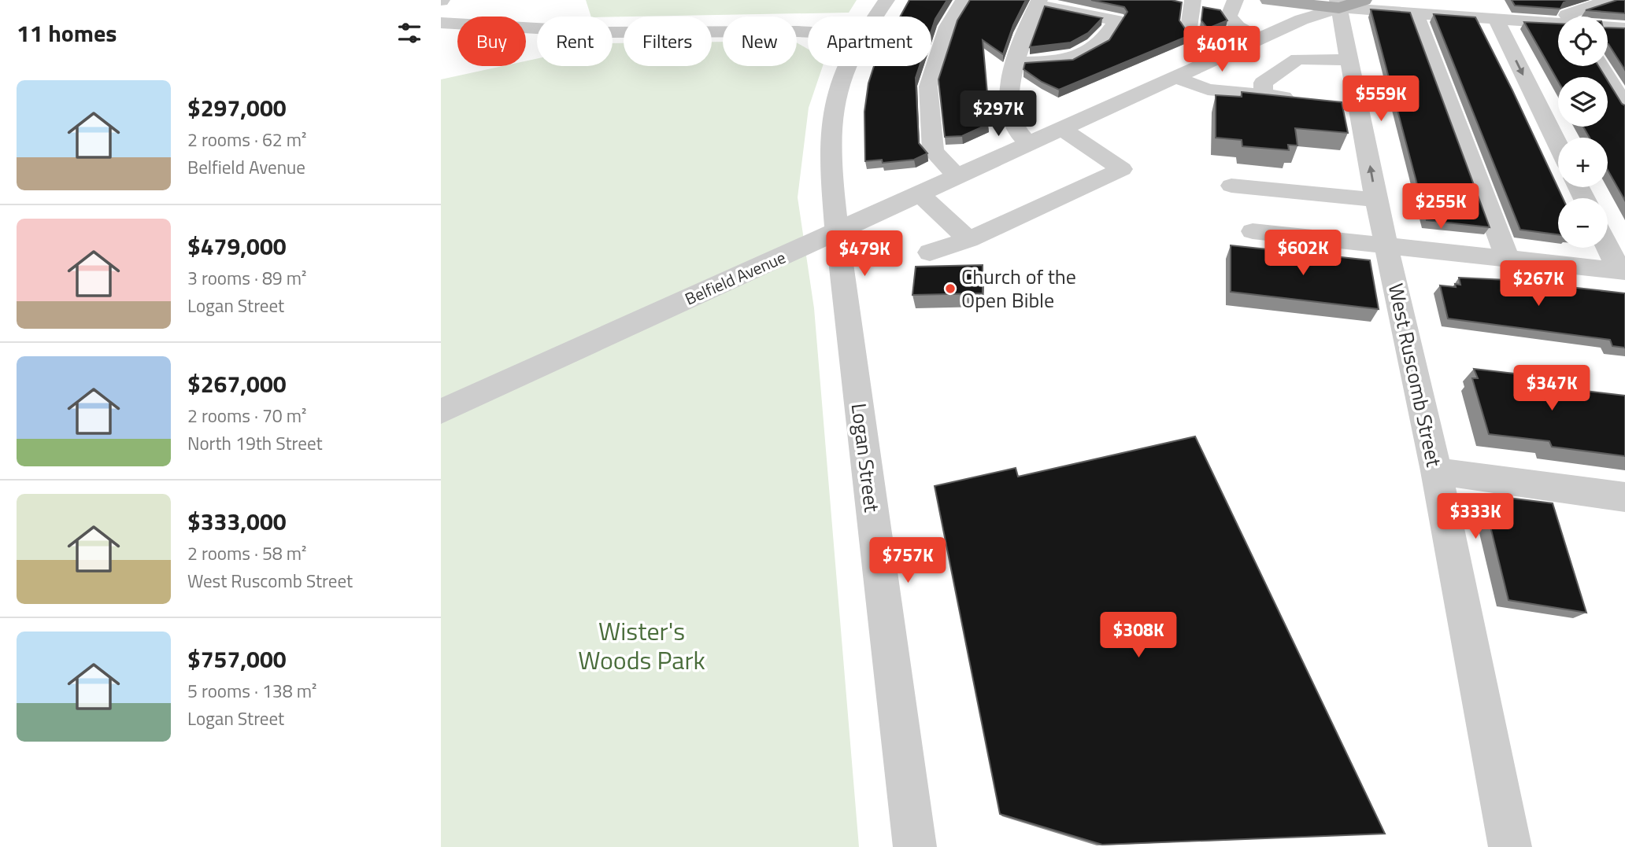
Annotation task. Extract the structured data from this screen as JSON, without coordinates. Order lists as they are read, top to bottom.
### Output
{
  "streets": {
    "main road": ["Belfield Avenue"],
    "street": ["West Ruscomb Street", "Logan Street"]
  },
  "crossings": [
    ["Belfield Avenue", "West Ruscomb Street"],
    ["Belfield Avenue", "Logan Street"]
  ],
  "parks": ["Wister's Woods Park"],
  "places": ["Church of the Open Bible"],
  "page": {
    "heading": "11 homes",
    "map_buttons": ["+", "−"],
    "chip": [
      "Buy",
      "Rent",
      "Filters",
      "New",
      "Apartment"
    ],
    "price": [
      "$401K",
      "$559K",
      "$297K",
      "$255K",
      "$602K",
      "$479K",
      "$267K",
      "$347K",
      "$333K",
      "$757K",
      "$308K"
    ],
    "list": [
      {
        "name": "$297,000",
        "note": "2 rooms · 62 m² · Belfield Avenue"
      },
      {
        "name": "$479,000",
        "note": "3 rooms · 89 m² · Logan Street"
      },
      {
        "name": "$267,000",
        "note": "2 rooms · 70 m² · North 19th Street"
      },
      {
        "name": "$333,000",
        "note": "2 rooms · 58 m² · West Ruscomb Street"
      },
      {
        "name": "$757,000",
        "note": "5 rooms · 138 m² · Logan Street"
      }
    ]
  }
}
